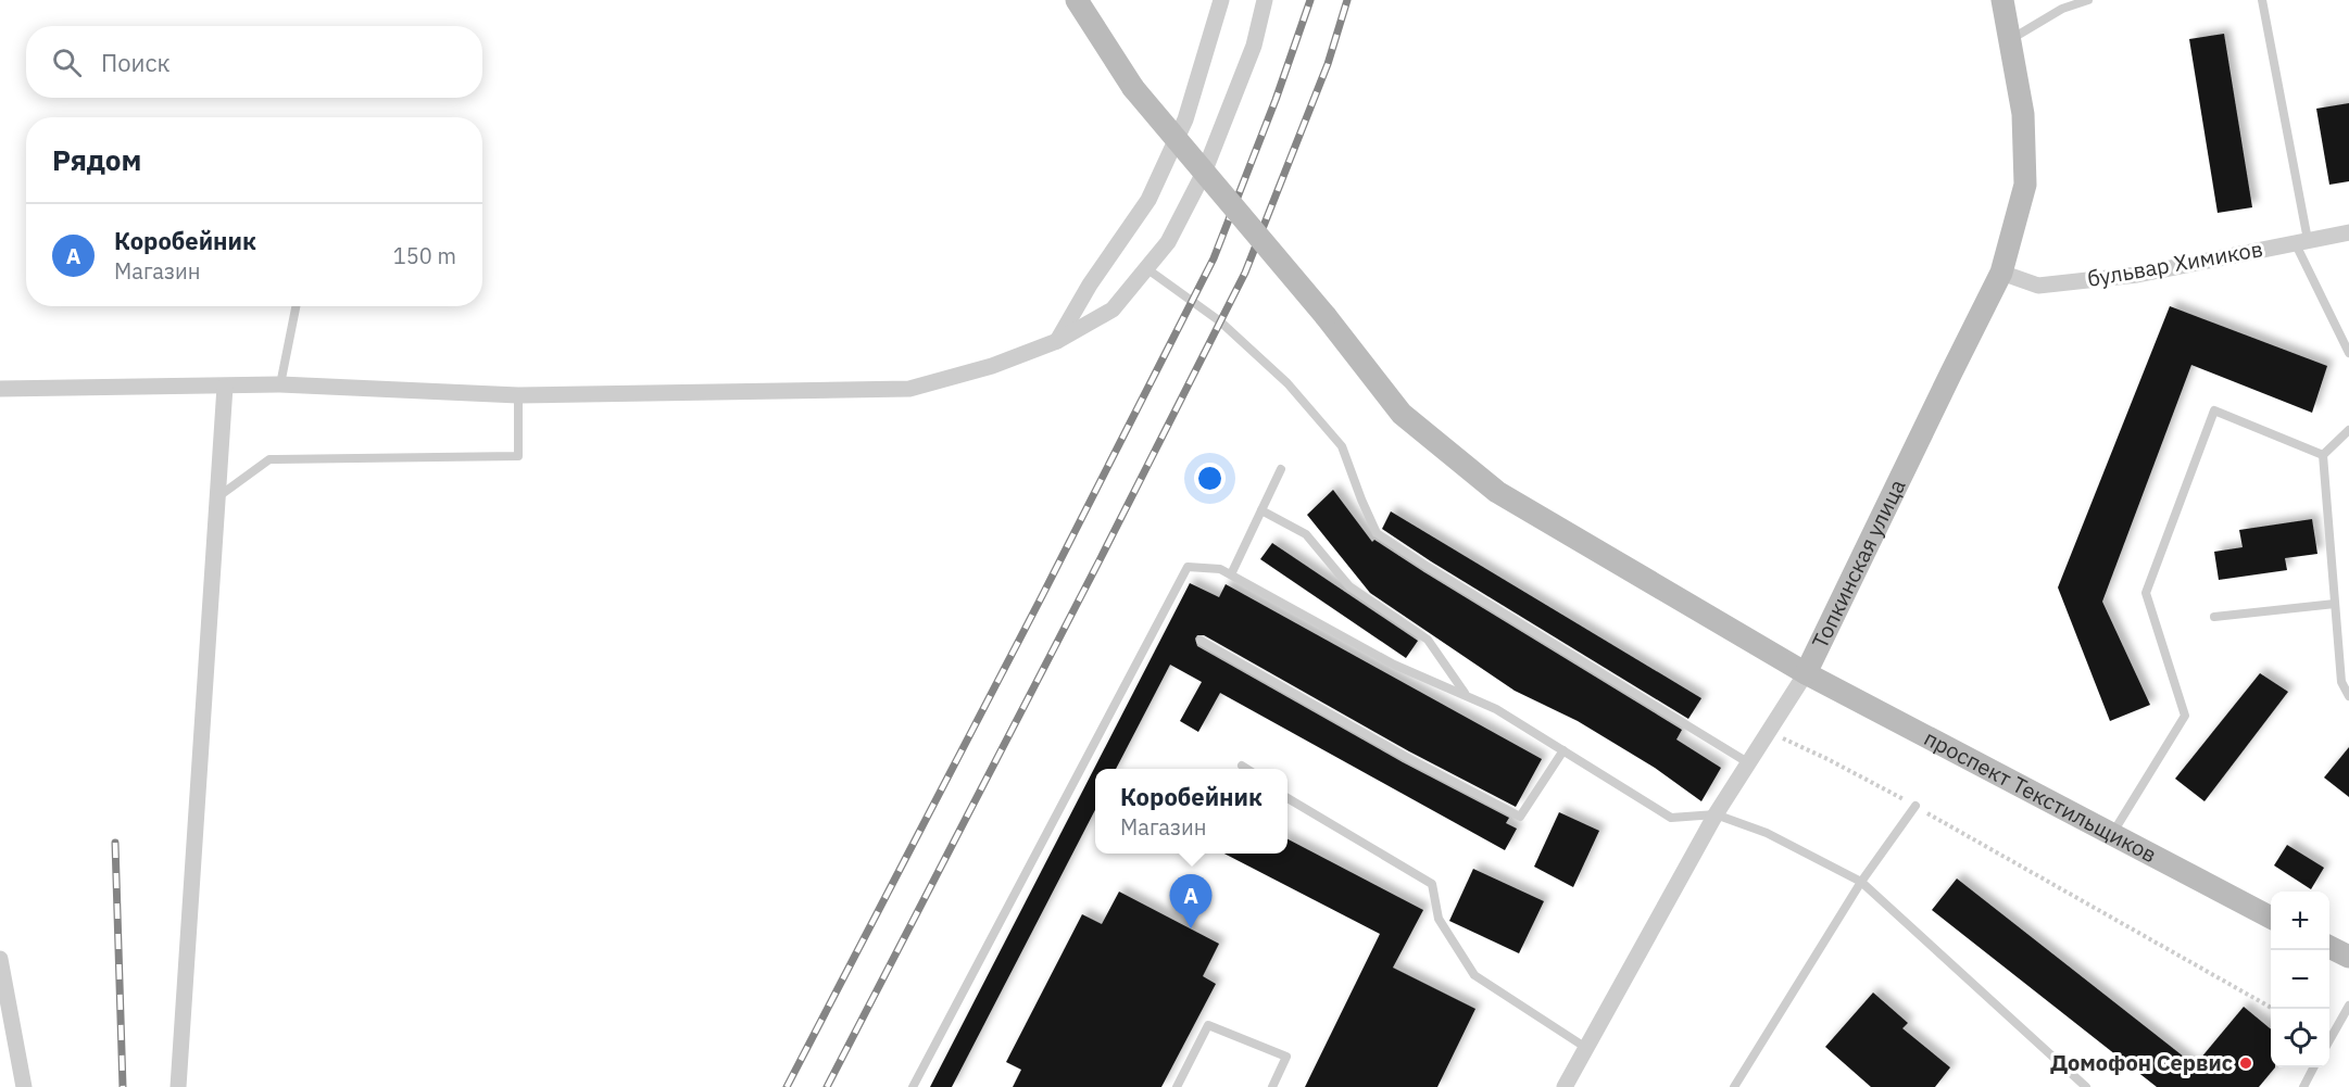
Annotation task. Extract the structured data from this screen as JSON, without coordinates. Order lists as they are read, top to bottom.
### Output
{
  "streets": {
    "street": ["бульвар Химиков", "Топкинская улица", "проспект Текстильщиков"]
  },
  "crossings": [
    ["бульвар Химиков", "Топкинская улица"],
    ["Топкинская улица", "проспект Текстильщиков"]
  ],
  "places": ["Домофон Сервис"],
  "page": {
    "search": "Поиск",
    "heading": "Рядом",
    "list": [
      {
        "mark": "A",
        "name": "Коробейник",
        "note": "Магазин",
        "value": "150 m"
      }
    ],
    "popup": ["Коробейник", "Магазин"],
    "pins": "A",
    "map_buttons": ["+", "−"]
  }
}
